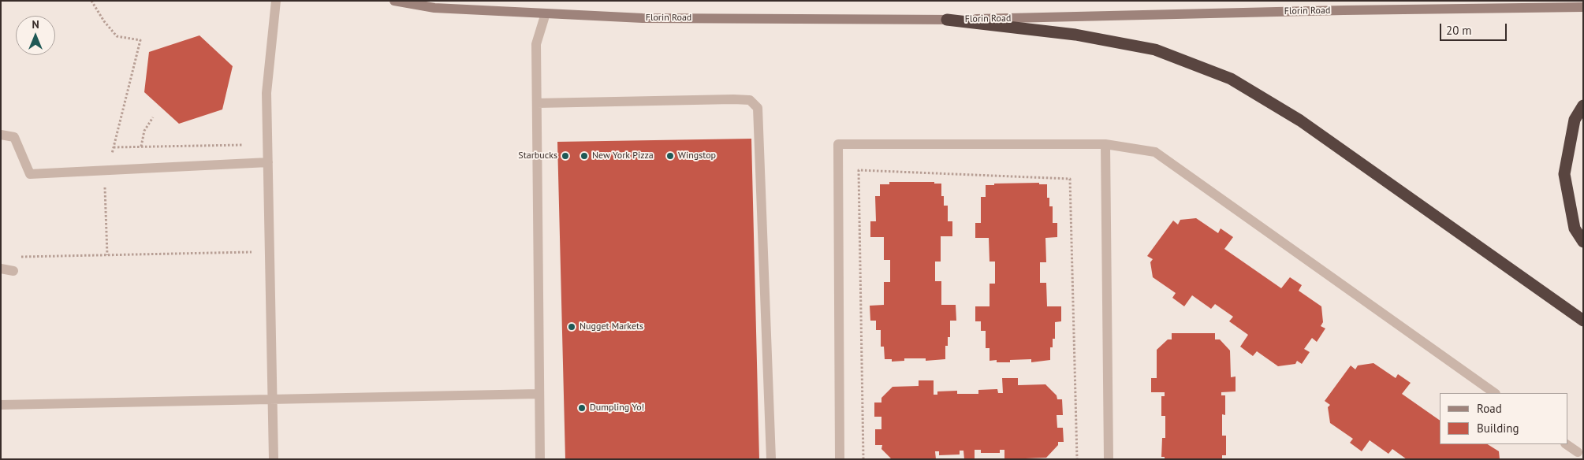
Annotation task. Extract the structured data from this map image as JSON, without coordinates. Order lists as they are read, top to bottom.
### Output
{
  "streets": {
    "main road": ["Florin Road"]
  },
  "places": [
    "Starbucks",
    "New York Pizza",
    "Wingstop",
    "Nugget Markets",
    "Dumpling Yo!"
  ],
  "legend": ["Road", "Building"],
  "scale_bar": "20 m",
  "north": "top"
}
